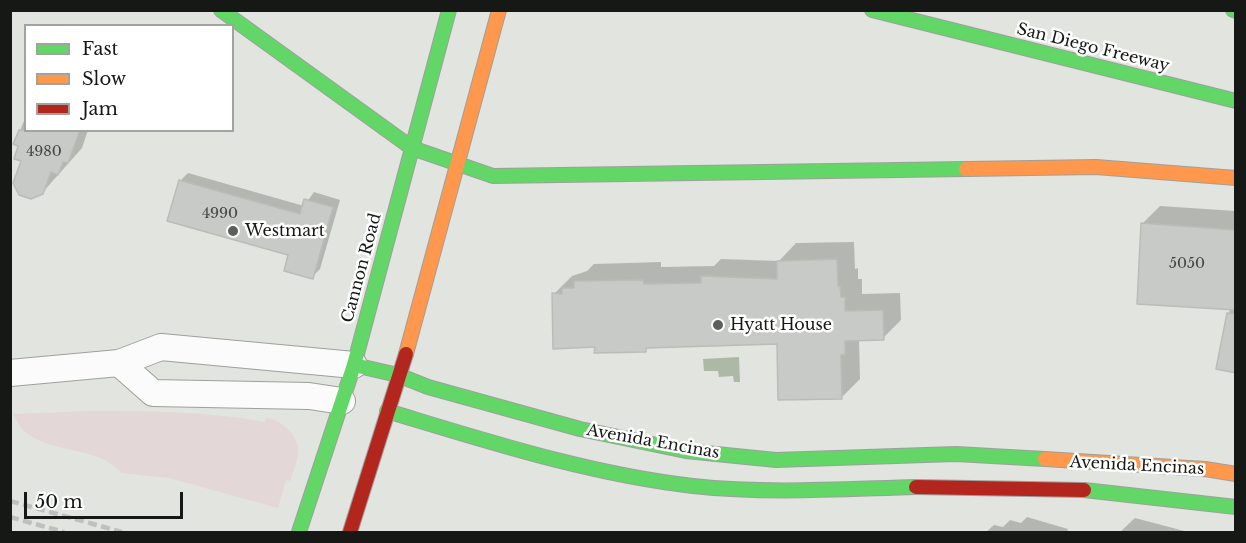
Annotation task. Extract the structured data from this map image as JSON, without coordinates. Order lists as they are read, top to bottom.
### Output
{
  "streets": {
    "main road": ["San Diego Freeway", "Cannon Road", "Avenida Encinas"]
  },
  "crossings": [
    ["Cannon Road", "Avenida Encinas"]
  ],
  "places": ["Westmart", "Hyatt House"],
  "house_numbers": ["4980", "4990", "5050"],
  "legend": ["Fast", "Slow", "Jam"],
  "scale_bar": "50 m"
}
